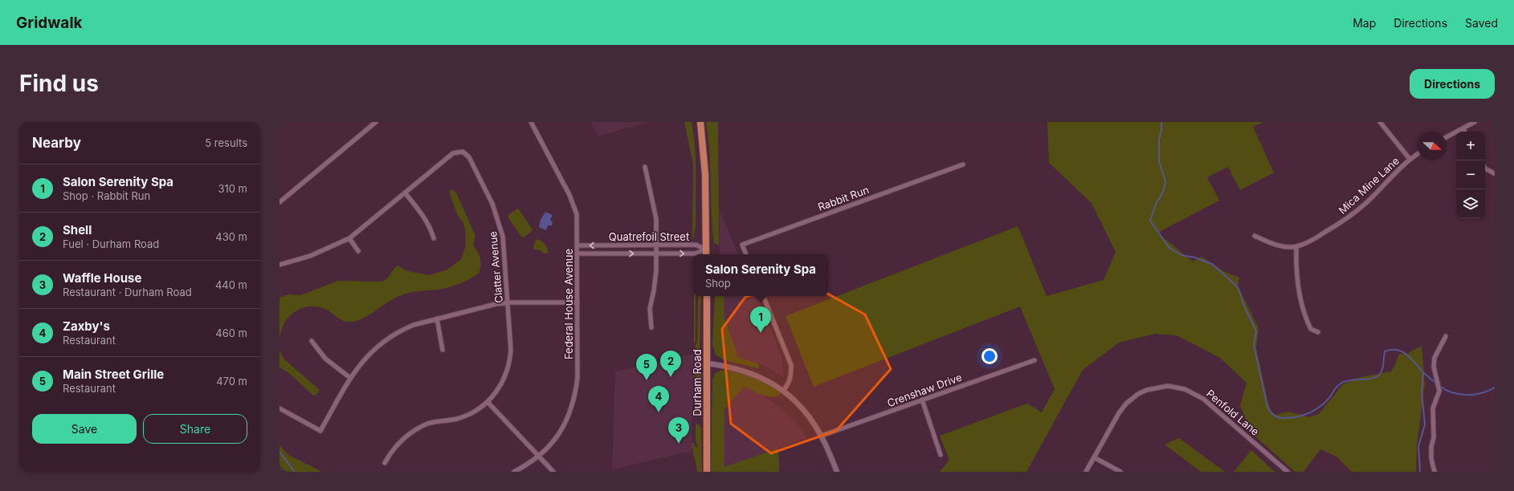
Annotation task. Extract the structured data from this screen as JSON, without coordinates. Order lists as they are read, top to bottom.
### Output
{
  "streets": {
    "main road": ["Durham Road"],
    "street": [
      "Mica Mine Lane",
      "Rabbit Run",
      "Quatrefoil Street",
      "Clatter Avenue",
      "Federal House Avenue",
      "Crenshaw Drive",
      "Penfold Lane"
    ]
  },
  "crossings": [
    ["Quatrefoil Street", "Federal House Avenue"]
  ],
  "north": "right",
  "page": {
    "header": "Gridwalk",
    "nav": ["Map", "Directions", "Saved"],
    "buttons": [
      "Directions",
      ["Save", "Share"]
    ],
    "title": "Find us",
    "heading": ["Nearby", "5 results"],
    "map_buttons": ["+", "−"],
    "list": [
      {
        "mark": "1",
        "name": "Salon Serenity Spa",
        "note": "Shop · Rabbit Run",
        "value": "310 m"
      },
      {
        "mark": "2",
        "name": "Shell",
        "note": "Fuel · Durham Road",
        "value": "430 m"
      },
      {
        "mark": "3",
        "name": "Waffle House",
        "note": "Restaurant · Durham Road",
        "value": "440 m"
      },
      {
        "mark": "4",
        "name": "Zaxby's",
        "note": "Restaurant",
        "value": "460 m"
      },
      {
        "mark": "5",
        "name": "Main Street Grille",
        "note": "Restaurant",
        "value": "470 m"
      }
    ],
    "popup": ["Salon Serenity Spa", "Shop"],
    "pins": [
      "1",
      "2",
      "5",
      "4",
      "3"
    ]
  }
}
